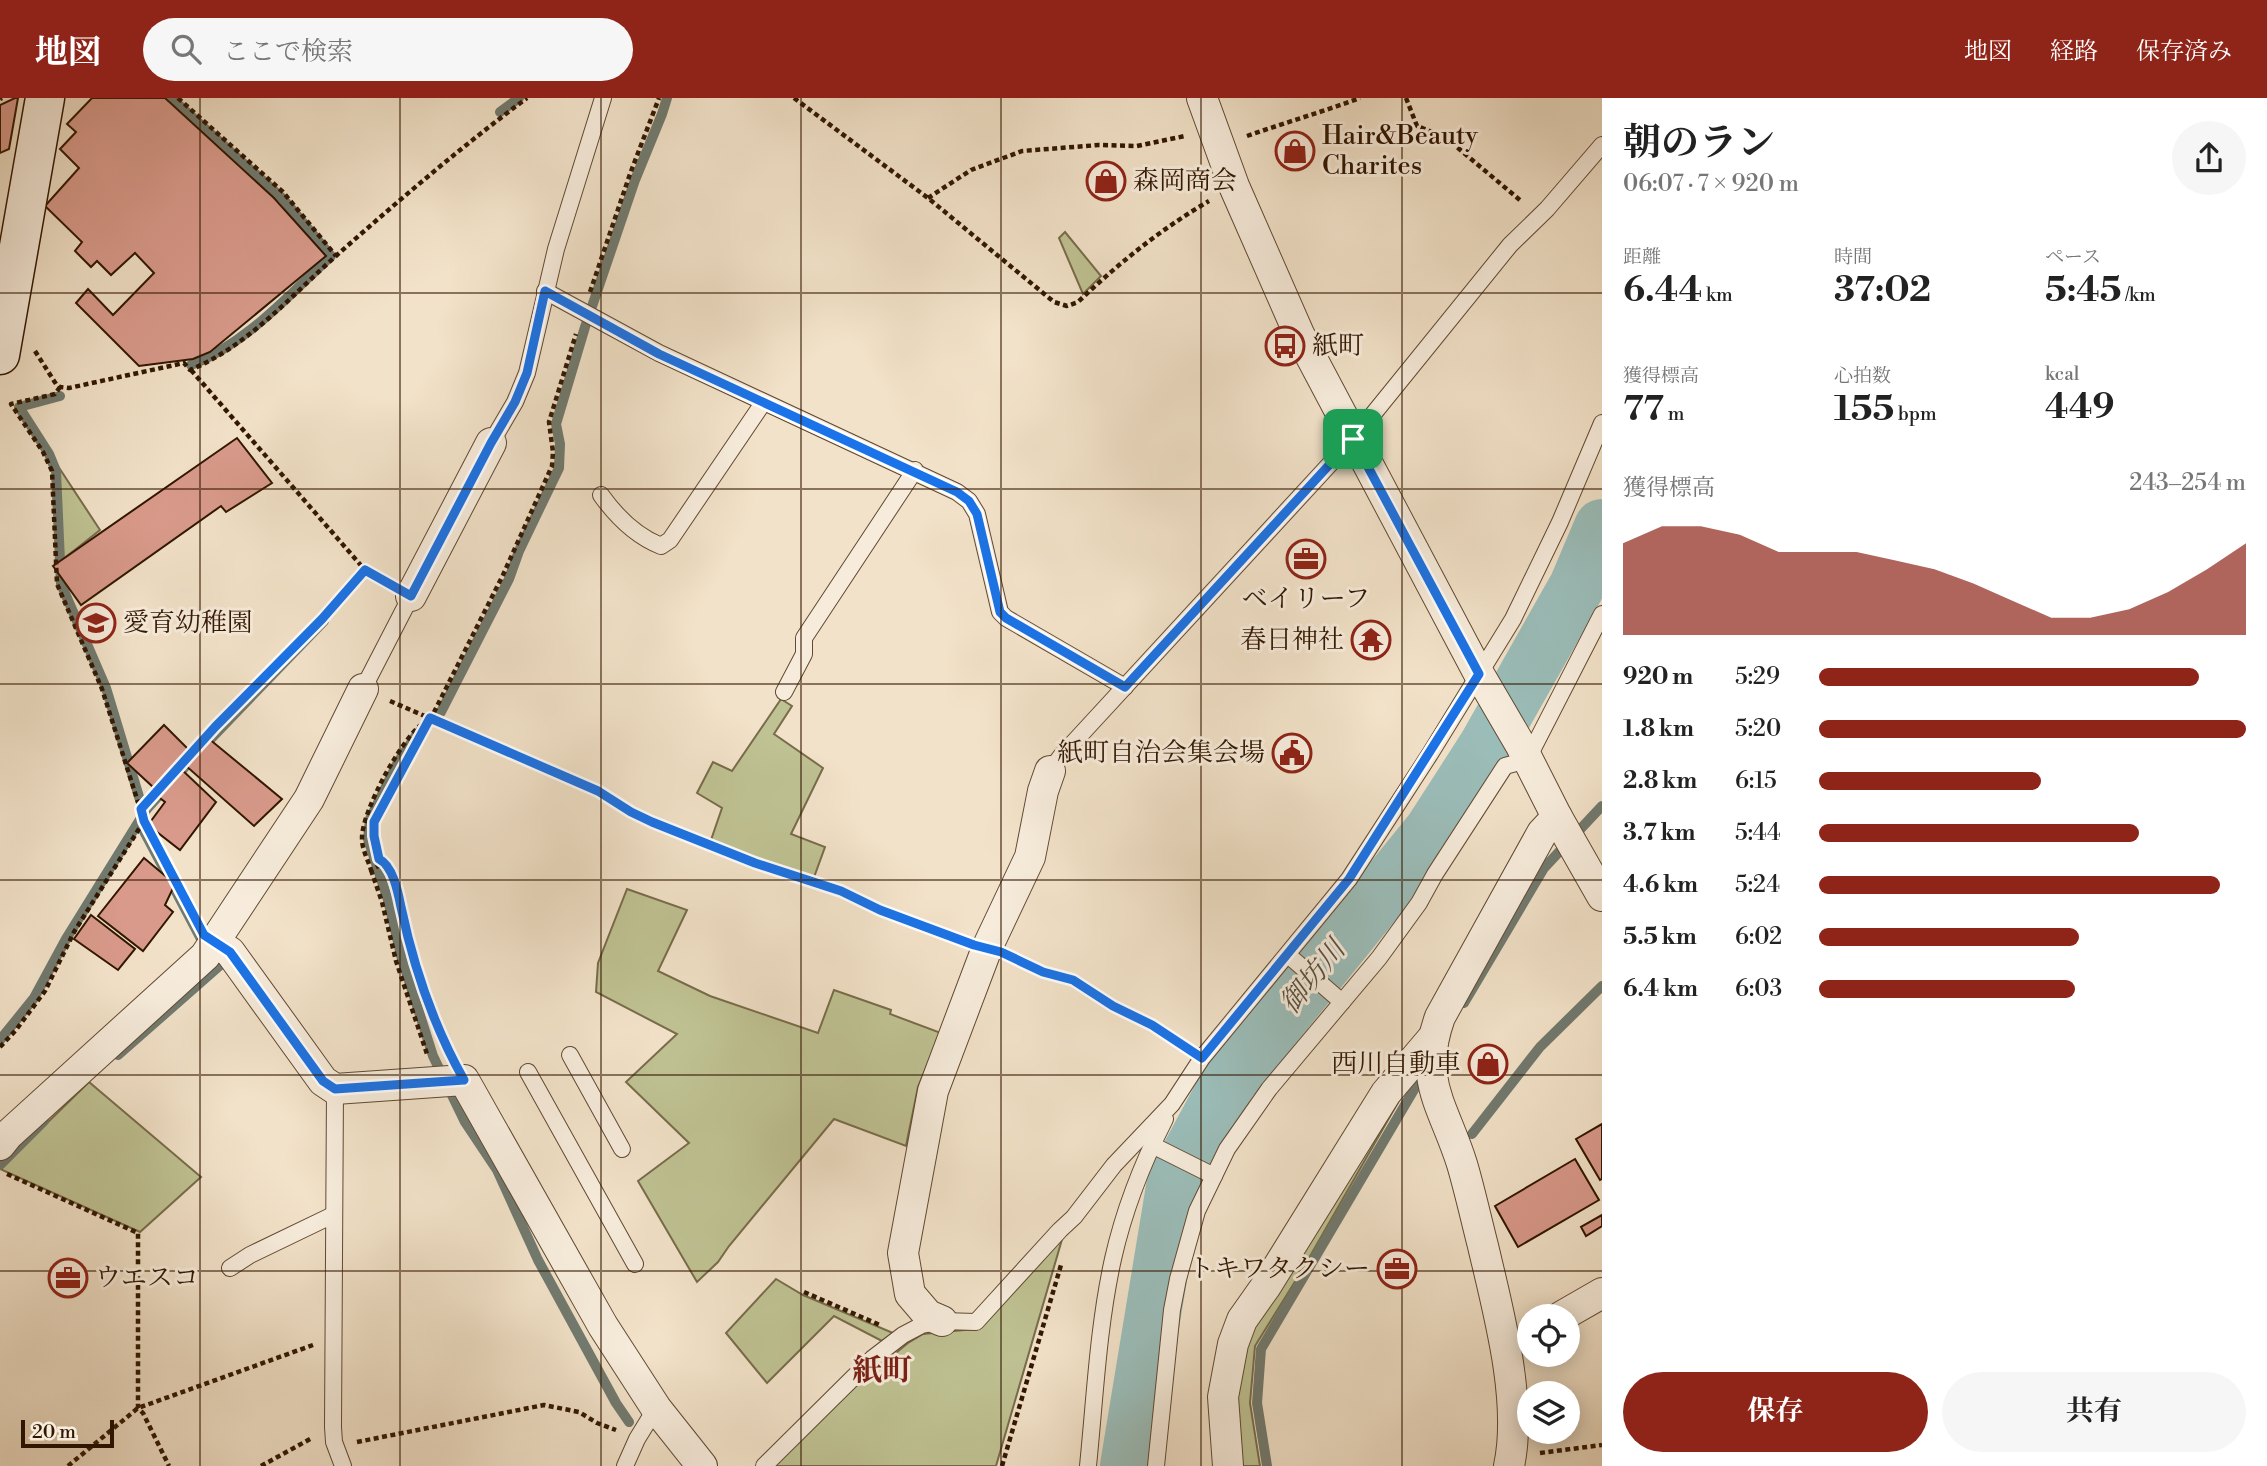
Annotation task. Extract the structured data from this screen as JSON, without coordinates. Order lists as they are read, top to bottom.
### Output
{
  "districts": ["紙町"],
  "water": ["御坊川"],
  "places": {
    "shop": ["Hair&Beauty Charites", "森岡商会", "西川自動車"],
    "bus stop": ["紙町"],
    "office": ["ベイリーフ", "トキワタクシー", "ウエスコ"],
    "school or university": ["愛育幼稚園"],
    "temple": ["春日神社"],
    "public building": ["紙町自治会集会場"]
  },
  "scale_bar": "20 m",
  "page": {
    "header": "地図",
    "search": "ここで検索",
    "nav": ["地図", "経路", "保存済み"],
    "heading": ["朝のラン", "06:07 · 7 × 920 m"],
    "stats": [
      ["距離", "6.44 km"],
      ["時間", "37:02"],
      ["ペース", "5:45 /km"],
      ["獲得標高", "77 m"],
      ["心拍数", "155 bpm"],
      ["kcal", "449"]
    ],
    "chart": ["獲得標高", "243–254 m"],
    "list": [
      {
        "name": "920 m",
        "note": "5:29"
      },
      {
        "name": "1.8 km",
        "note": "5:20"
      },
      {
        "name": "2.8 km",
        "note": "6:15"
      },
      {
        "name": "3.7 km",
        "note": "5:44"
      },
      {
        "name": "4.6 km",
        "note": "5:24"
      },
      {
        "name": "5.5 km",
        "note": "6:02"
      },
      {
        "name": "6.4 km",
        "note": "6:03"
      }
    ],
    "buttons": ["保存", "共有"],
    "scale": "20 m"
  }
}
